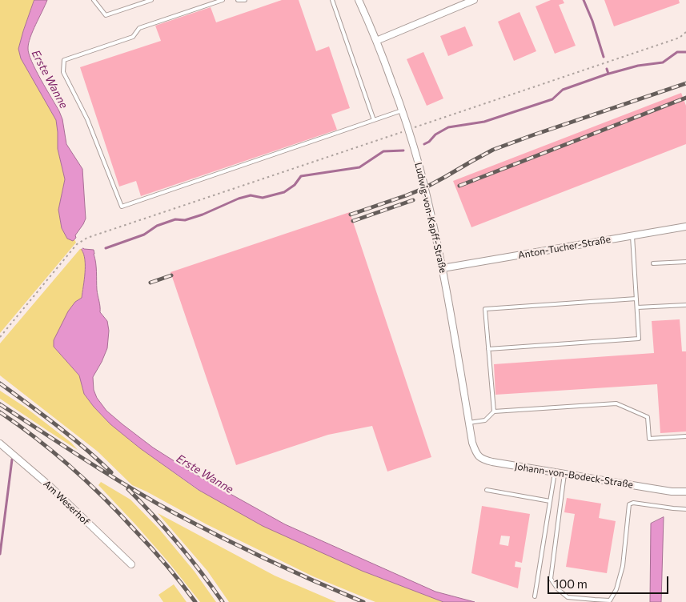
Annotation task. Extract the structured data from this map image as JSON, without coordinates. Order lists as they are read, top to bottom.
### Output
{
  "streets": {
    "street": [
      "Ludwig-von-Kapff-Straße",
      "Anton-Tucher-Straße",
      "Johann-von-Bodeck-Straße",
      "Am Weserhof"
    ]
  },
  "crossings": [
    ["Ludwig-von-Kapff-Straße", "Anton-Tucher-Straße"],
    ["Ludwig-von-Kapff-Straße", "Johann-von-Bodeck-Straße"]
  ],
  "water": ["Erste Wanne"],
  "scale_bar": "100 m"
}
